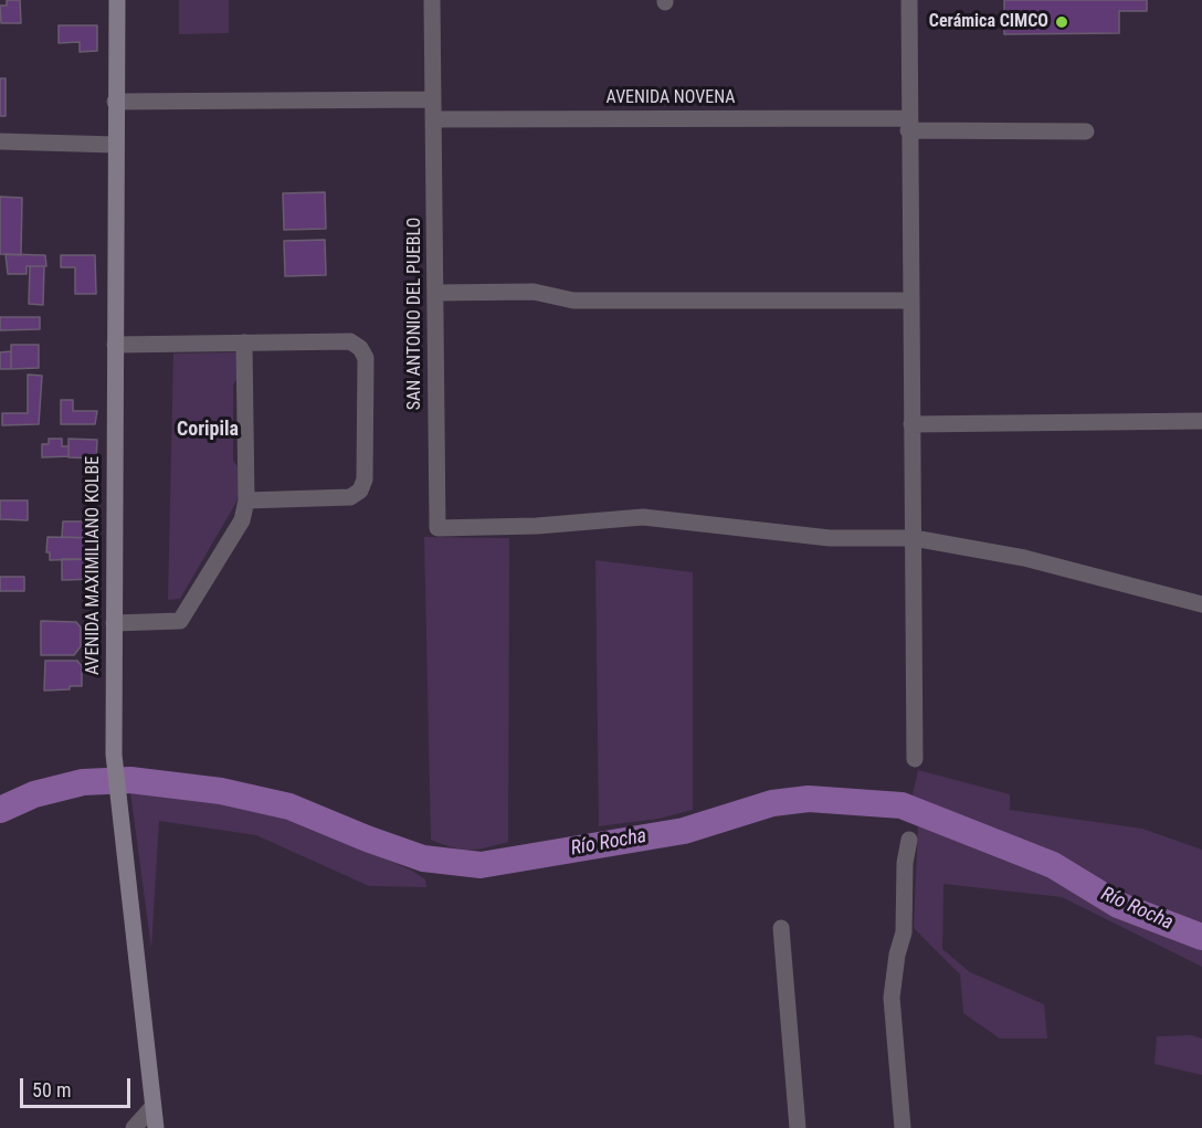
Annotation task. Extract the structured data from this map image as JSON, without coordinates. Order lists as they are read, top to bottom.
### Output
{
  "streets": {
    "main road": ["AVENIDA MAXIMILIANO KOLBE"],
    "street": ["AVENIDA NOVENA", "SAN ANTONIO DEL PUEBLO"]
  },
  "crossings": [
    ["AVENIDA NOVENA", "SAN ANTONIO DEL PUEBLO"]
  ],
  "districts": ["Coripila"],
  "water": ["Río Rocha"],
  "places": ["Cerámica CIMCO"],
  "scale_bar": "50 m"
}
